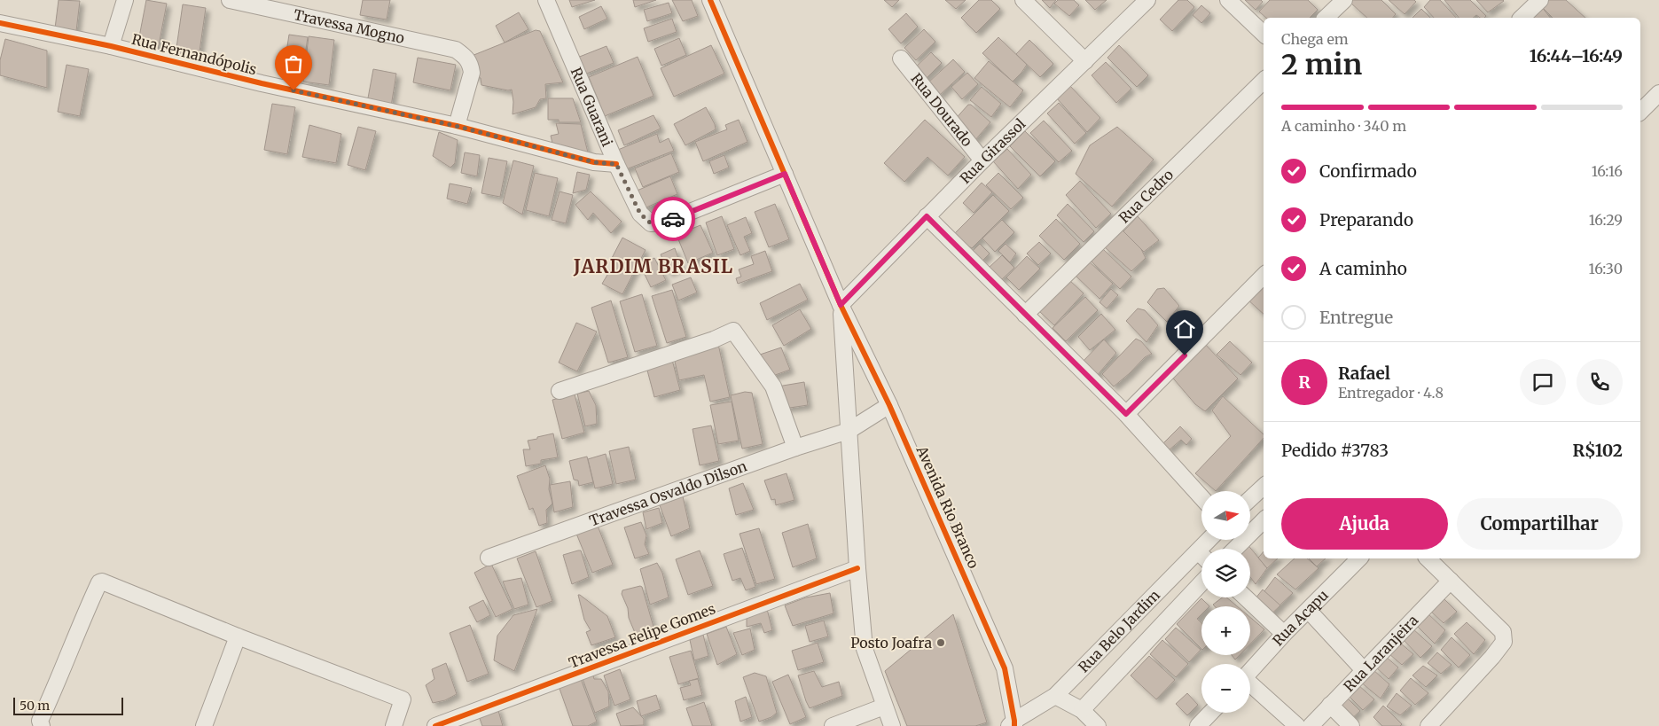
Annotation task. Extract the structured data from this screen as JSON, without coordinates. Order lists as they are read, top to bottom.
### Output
{
  "streets": {
    "street": [
      "Travessa Mogno",
      "Rua Fernandópolis",
      "Rua Guarani",
      "Rua Dourado",
      "Rua Girassol",
      "Rua Cedro",
      "Travessa Osvaldo Dilson",
      "Avenida Rio Branco",
      "Rua Acapu",
      "Rua Belo Jardim",
      "Travessa Felipe Gomes",
      "Rua Laranjeira"
    ]
  },
  "crossings": [
    ["Travessa Mogno", "Rua Fernandópolis"],
    ["Rua Fernandópolis", "Rua Guarani"],
    ["Rua Guarani", "Avenida Rio Branco"],
    ["Rua Dourado", "Rua Girassol"],
    ["Rua Girassol", "Avenida Rio Branco"],
    ["Travessa Osvaldo Dilson", "Avenida Rio Branco"],
    ["Avenida Rio Branco", "Rua Belo Jardim"]
  ],
  "districts": ["JARDIM BRASIL"],
  "places": ["Posto Joafra"],
  "scale_bar": "50 m",
  "north": "right",
  "page": {
    "heading": ["2 min", "Chega em", "16:44–16:49"],
    "panel": [
      "Rafael",
      "Entregador · 4.8",
      "Pedido #3783",
      "R$102"
    ],
    "bar": "A caminho · 340 m",
    "list": [
      ["Confirmado", "16:16"],
      ["Preparando", "16:29"],
      ["A caminho", "16:30"],
      "Entregue"
    ],
    "round": "R",
    "buttons": ["Ajuda", "Compartilhar"],
    "map_buttons": ["+", "−"],
    "scale": "50 m"
  }
}
